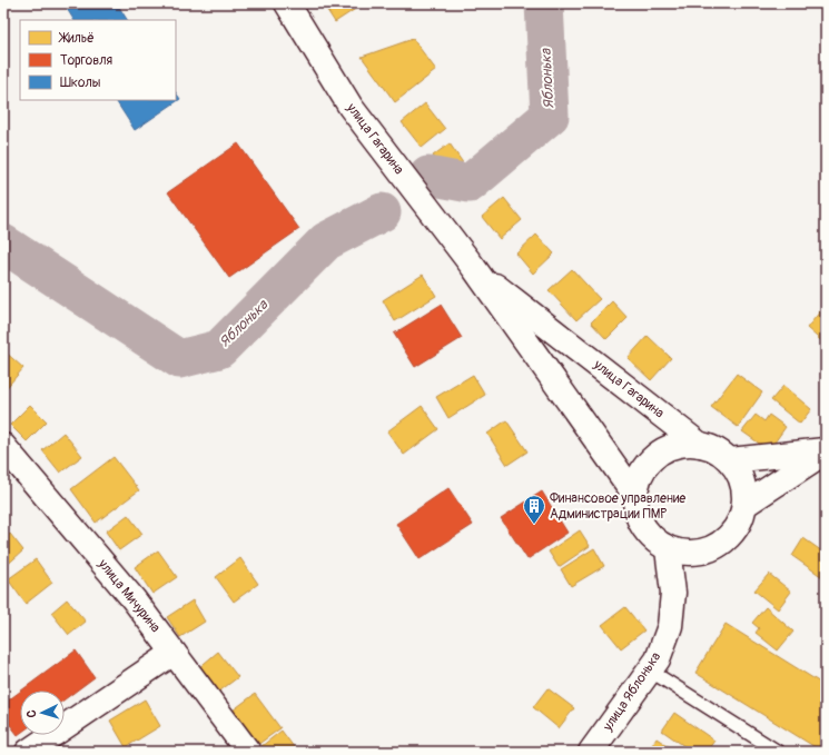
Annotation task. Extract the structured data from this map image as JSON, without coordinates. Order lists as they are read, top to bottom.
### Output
{
  "streets": {
    "street": ["улица Гагарина", "улица Мичурина", "улица Яблонька"]
  },
  "crossings": [
    ["улица Гагарина", "улица Яблонька"]
  ],
  "water": ["Яблонька"],
  "places": {
    "building": ["Финансовое управление Администрации ПМР"]
  },
  "legend": ["Жильё", "Торговля", "Школы"],
  "north": "left"
}
